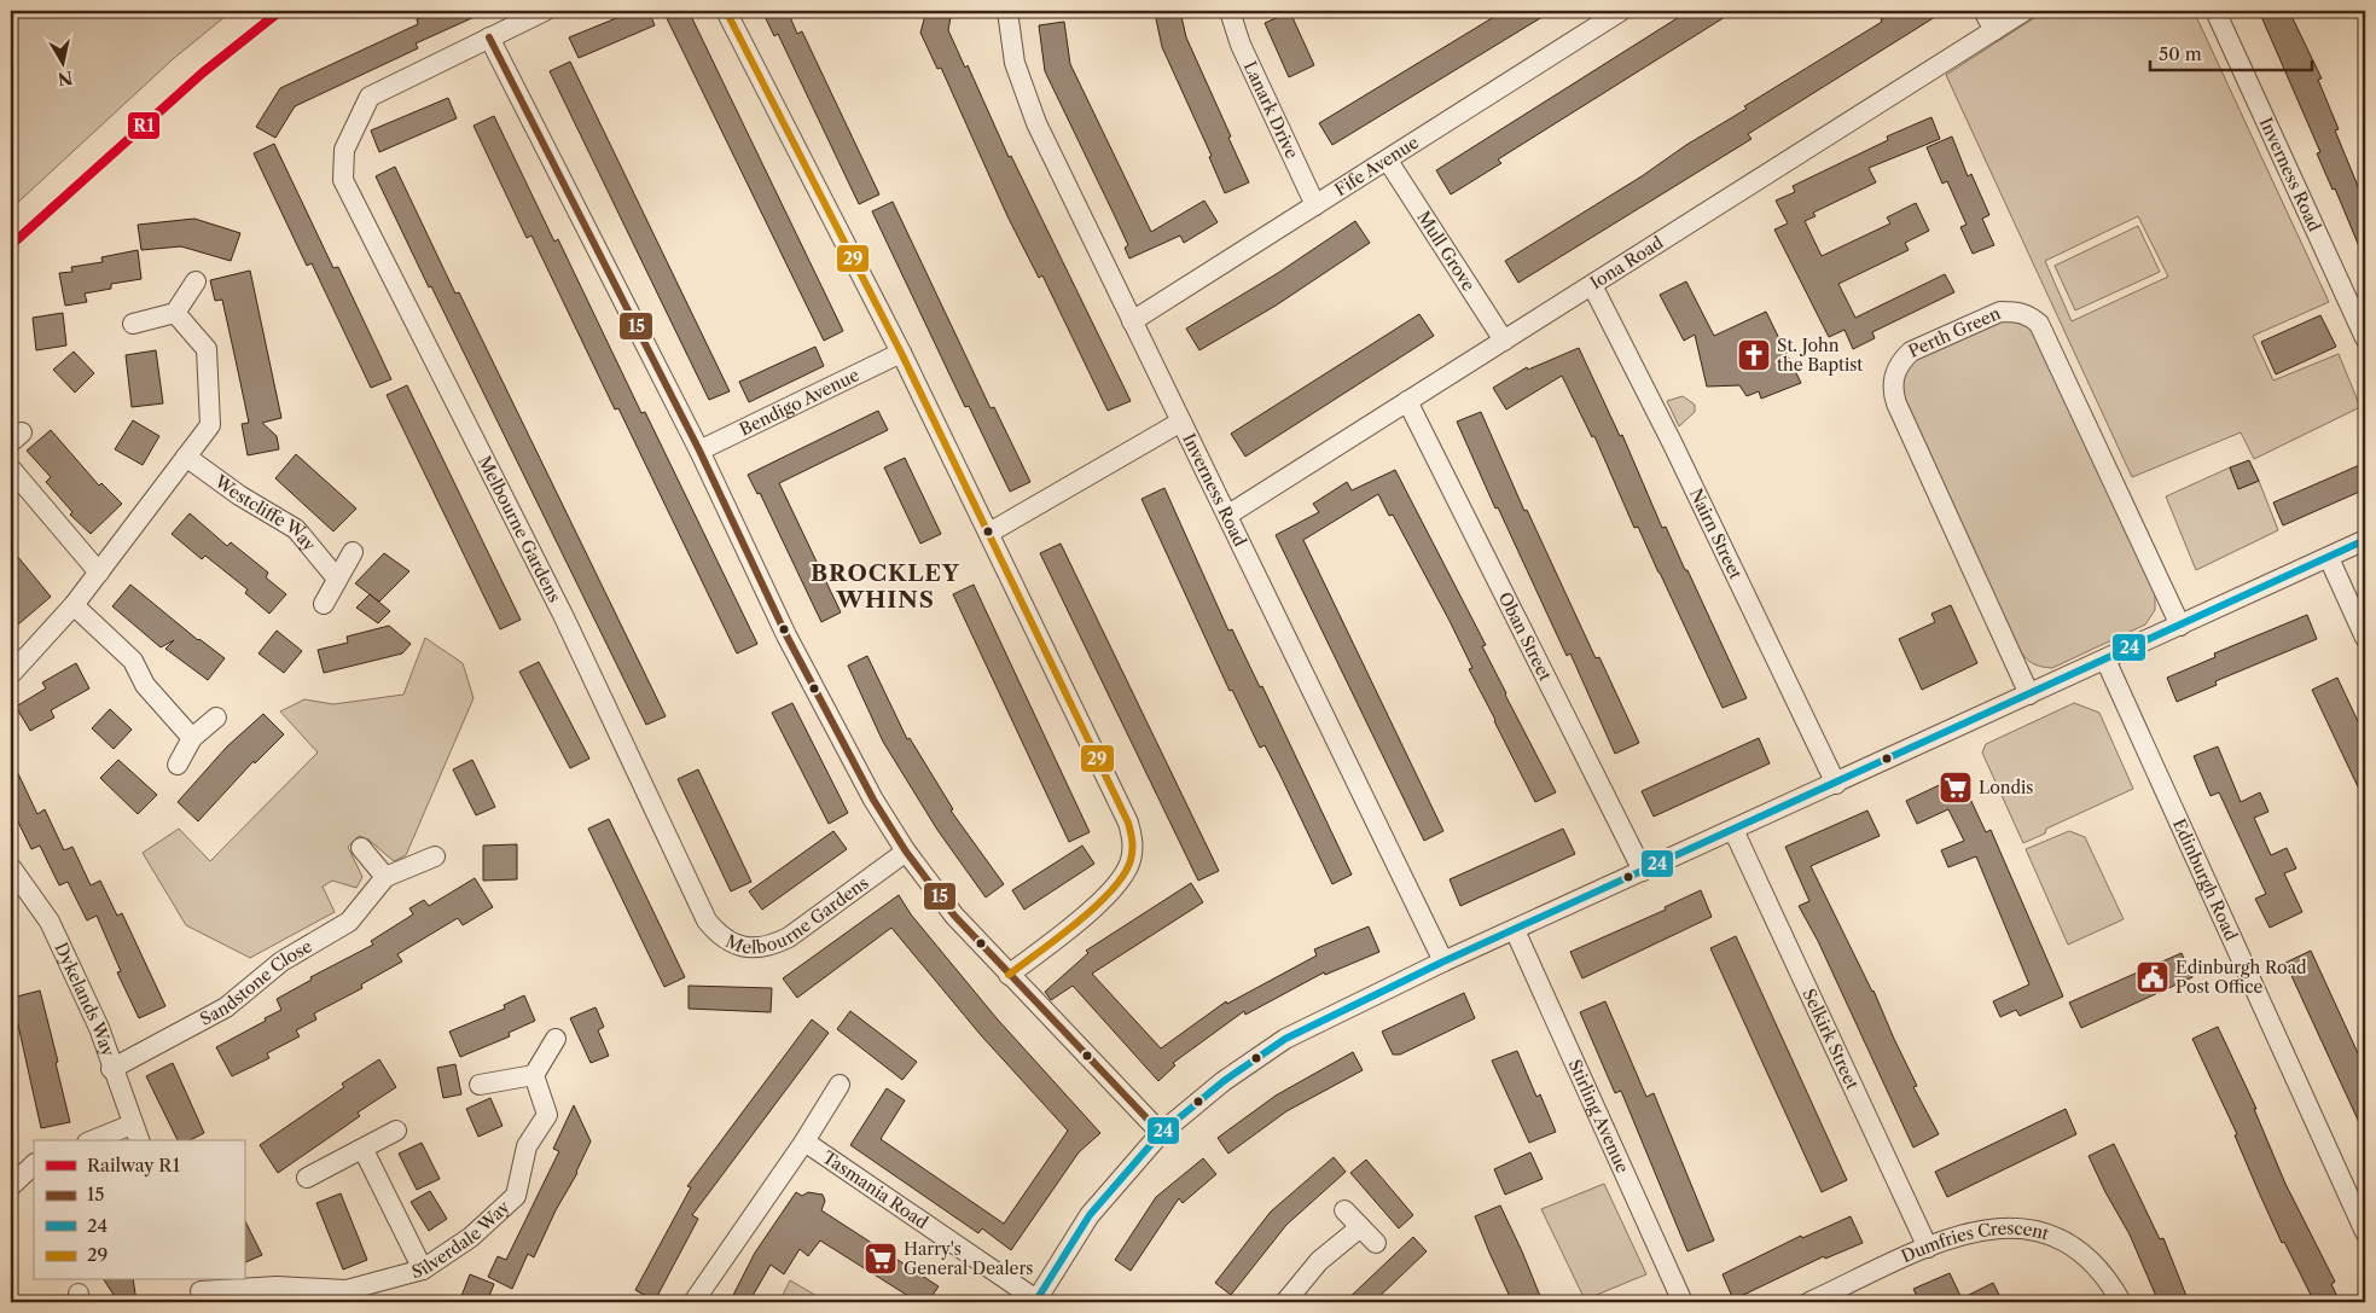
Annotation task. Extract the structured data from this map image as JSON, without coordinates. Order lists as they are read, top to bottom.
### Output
{
  "streets": {
    "street": [
      "Lanark Drive",
      "Fife Avenue",
      "Inverness Road",
      "Mull Grove",
      "Iona Road",
      "Perth Green",
      "Bendigo Avenue",
      "Westcliffe Way",
      "Melbourne Gardens",
      "Nairn Street",
      "Oban Street",
      "Edinburgh Road",
      "Sandstone Close",
      "Dykelands Way",
      "Selkirk Street",
      "Stirling Avenue",
      "Tasmania Road",
      "Silverdale Way",
      "Dumfries Crescent"
    ]
  },
  "crossings": [
    ["Lanark Drive", "Fife Avenue"],
    ["Fife Avenue", "Inverness Road"],
    ["Fife Avenue", "Mull Grove"],
    ["Inverness Road", "Iona Road"],
    ["Mull Grove", "Iona Road"],
    ["Iona Road", "Nairn Street"],
    ["Iona Road", "Oban Street"],
    ["Sandstone Close", "Dykelands Way"],
    ["Selkirk Street", "Dumfries Crescent"]
  ],
  "districts": ["BROCKLEY WHINS"],
  "places": {
    "church": ["St. John the Baptist"],
    "supermarket": ["Londis", "Harry's General Dealers"],
    "public building": ["Edinburgh Road Post Office"]
  },
  "lines": [
    "rail line R1",
    "transit line 29",
    "transit line 15",
    "transit line 24"
  ],
  "legend": [
    "Railway R1",
    "15",
    "24",
    "29"
  ],
  "scale_bar": "50 m",
  "north": "bottom"
}
